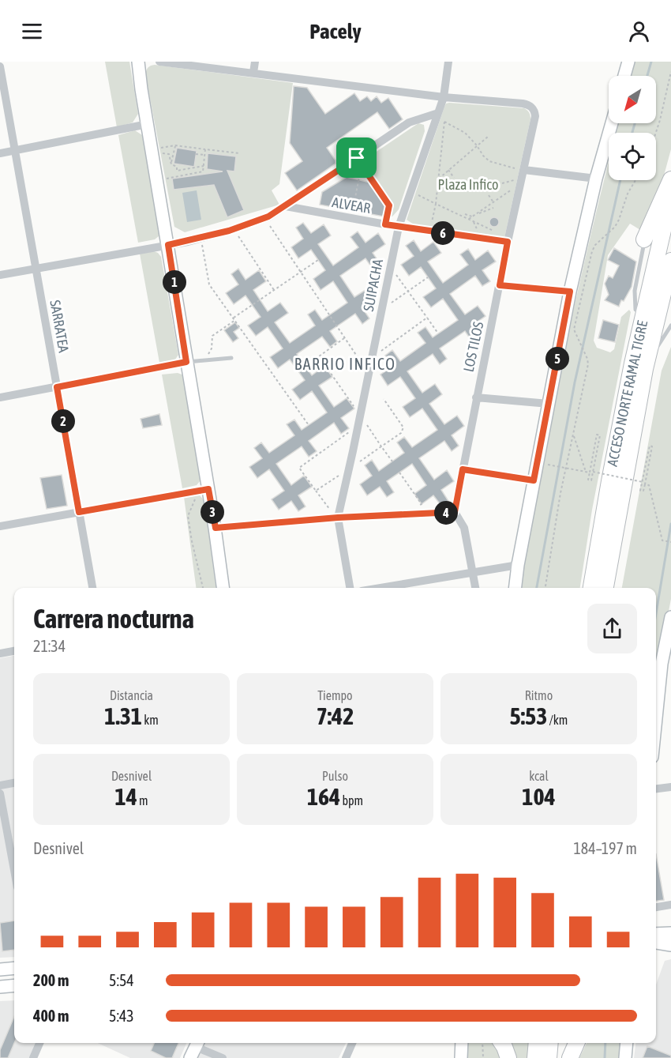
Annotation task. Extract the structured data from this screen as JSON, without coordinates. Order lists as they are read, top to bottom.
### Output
{
  "streets": {
    "highway": ["ACCESO NORTE RAMAL TIGRE"],
    "street": [
      "ALVEAR",
      "SUIPACHA",
      "SARRATEA",
      "LOS TILOS"
    ]
  },
  "crossings": [
    ["ALVEAR", "SUIPACHA"],
    ["ALVEAR", "LOS TILOS"],
    ["SUIPACHA", "LOS TILOS"]
  ],
  "districts": ["BARRIO INFICO"],
  "parks": ["Plaza Infico"],
  "north": "bottom left",
  "page": {
    "header": "Pacely",
    "pins": [
      "6",
      "1",
      "5",
      "2",
      "3",
      "4"
    ],
    "heading": ["Carrera nocturna", "21:34"],
    "stats": [
      ["Distancia", "1.31 km"],
      ["Tiempo", "7:42"],
      ["Ritmo", "5:53 /km"],
      ["Desnivel", "14 m"],
      ["Pulso", "164 bpm"],
      ["kcal", "104"]
    ],
    "chart": ["Desnivel", "184–197 m"],
    "list": [
      {
        "name": "200 m",
        "note": "5:54"
      },
      {
        "name": "400 m",
        "note": "5:43"
      }
    ]
  }
}
